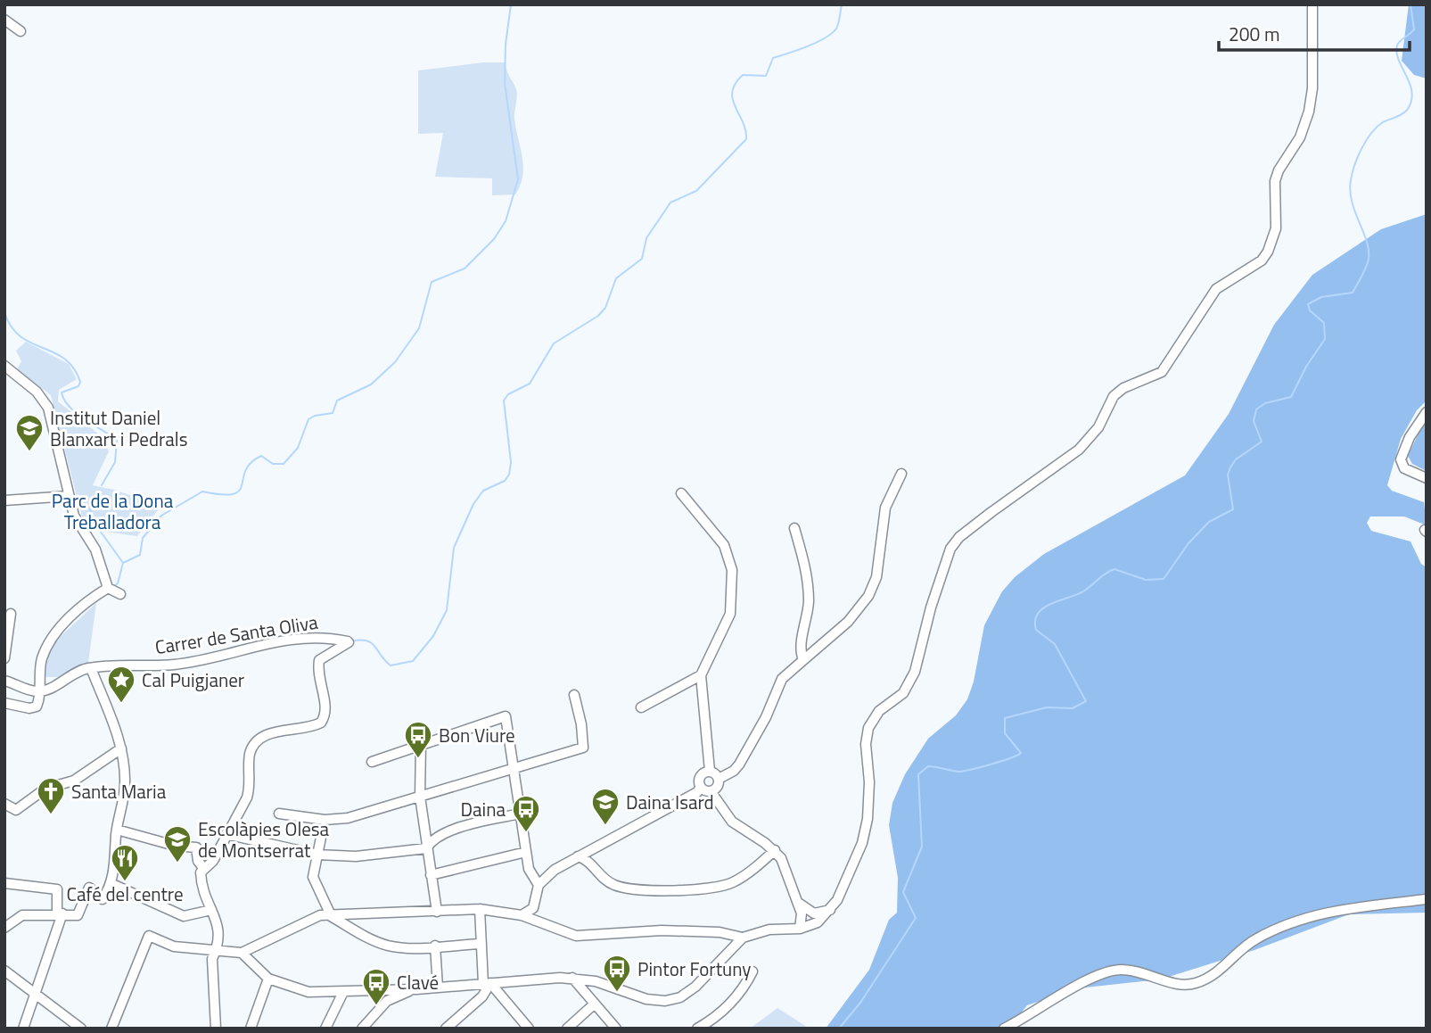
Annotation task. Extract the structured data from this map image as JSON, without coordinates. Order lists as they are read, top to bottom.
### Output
{
  "streets": {
    "street": ["Carrer de Santa Oliva"]
  },
  "parks": ["Parc de la Dona Treballadora"],
  "places": {
    "school or university": ["Institut Daniel Blanxart i Pedrals", "Daina Isard", "Escolàpies Olesa de Montserrat"],
    "place": ["Cal Puigjaner"],
    "bus stop": [
      "Bon Viure",
      "Daina",
      "Pintor Fortuny",
      "Clavé"
    ],
    "church": ["Santa Maria"],
    "restaurant": ["Café del centre"]
  },
  "scale_bar": "200 m"
}
